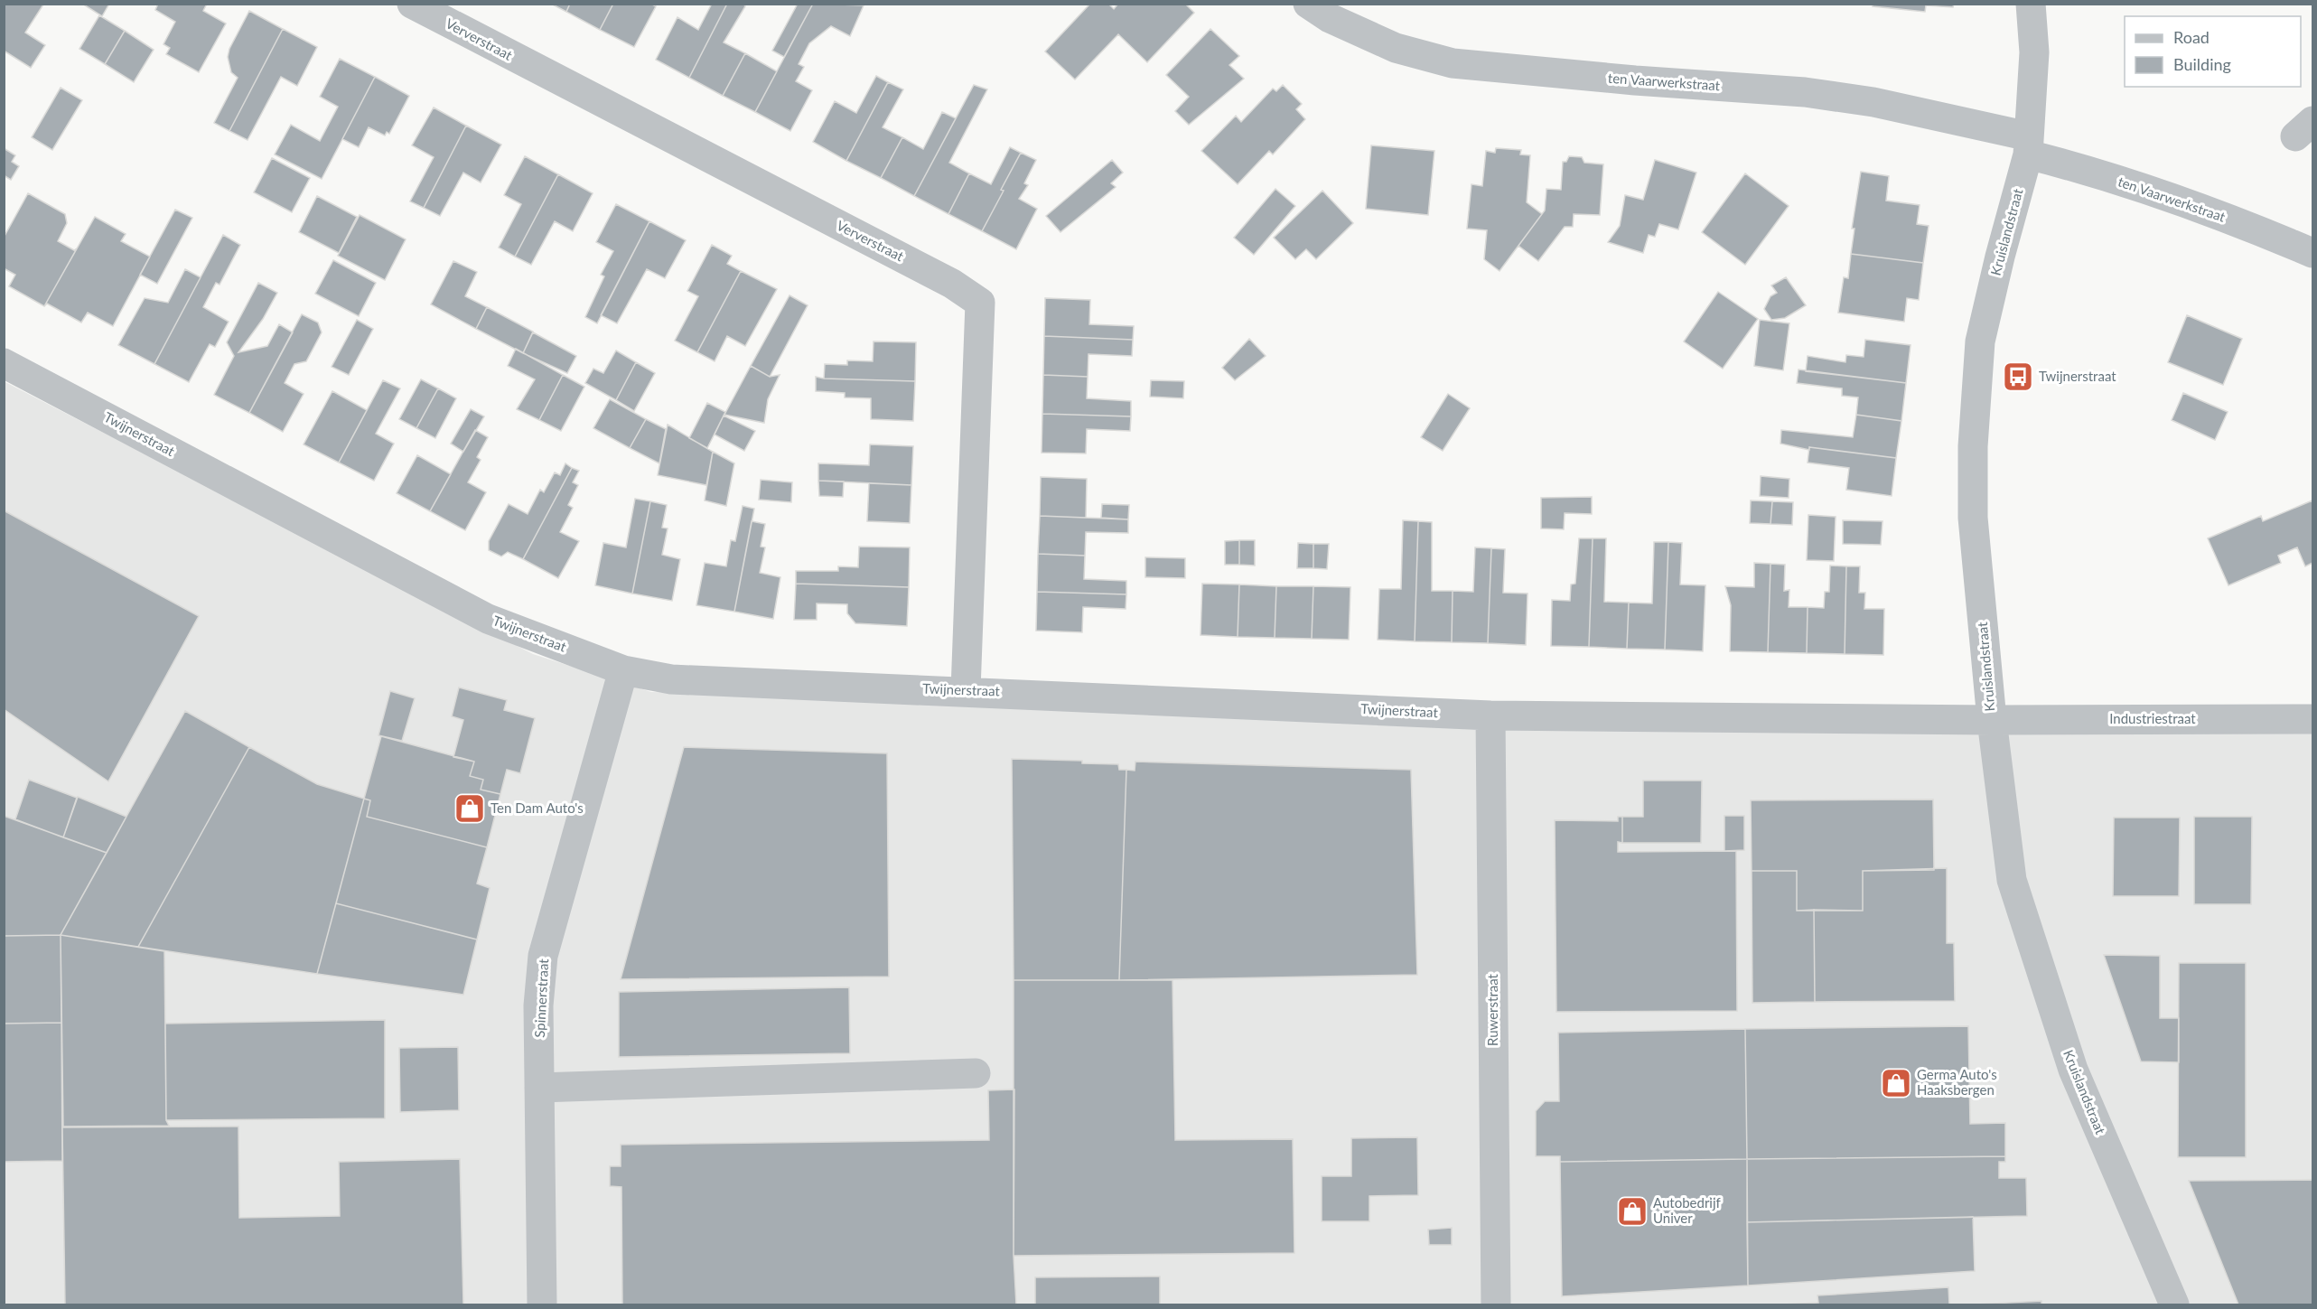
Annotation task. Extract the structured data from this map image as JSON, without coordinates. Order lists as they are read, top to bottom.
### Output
{
  "streets": {
    "street": [
      "Ververstraat",
      "ten Vaarwerkstraat",
      "Kruislandstraat",
      "Twijnerstraat",
      "Industriestraat",
      "Spinnerstraat",
      "Ruwerstraat"
    ]
  },
  "crossings": [
    ["Ververstraat", "Twijnerstraat"],
    ["ten Vaarwerkstraat", "Kruislandstraat"],
    ["Kruislandstraat", "Twijnerstraat"],
    ["Kruislandstraat", "Industriestraat"],
    ["Twijnerstraat", "Industriestraat"],
    ["Twijnerstraat", "Spinnerstraat"],
    ["Twijnerstraat", "Ruwerstraat"]
  ],
  "places": {
    "bus stop": ["Twijnerstraat"],
    "shop": ["Ten Dam Auto's", "Germa Auto's Haaksbergen", "Autobedrijf Univer"]
  },
  "legend": ["Road", "Building"]
}
